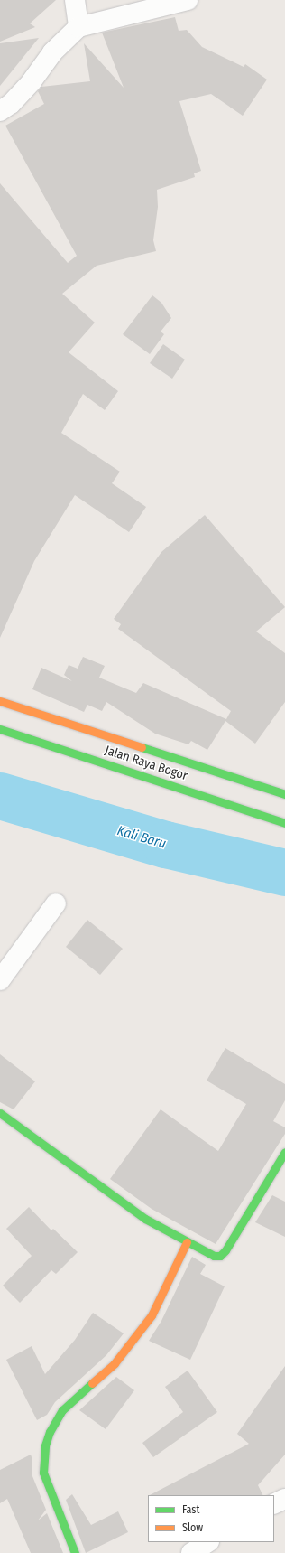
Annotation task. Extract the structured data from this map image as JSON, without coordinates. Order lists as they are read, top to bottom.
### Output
{
  "streets": {
    "main road": ["Jalan Raya Bogor"]
  },
  "water": ["Kali Baru"],
  "legend": ["Fast", "Slow"]
}
